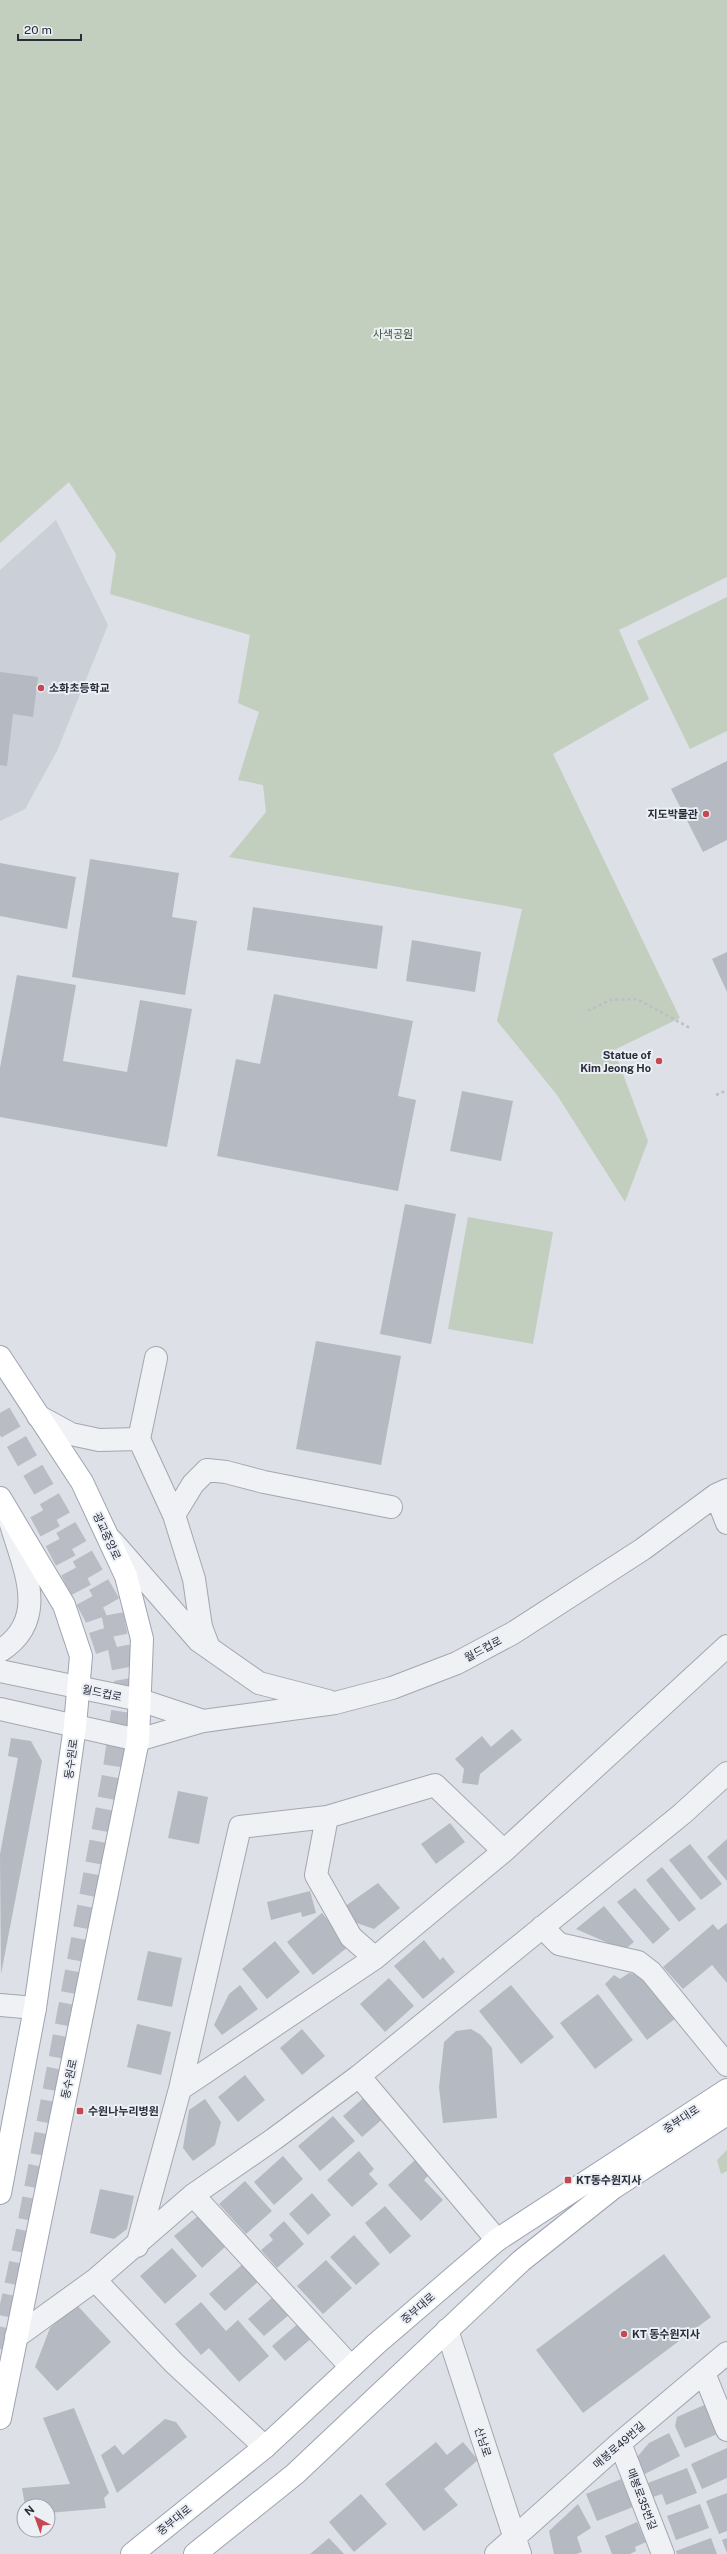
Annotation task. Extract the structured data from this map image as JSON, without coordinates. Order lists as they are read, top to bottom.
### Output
{
  "streets": {
    "main road": ["광교중앙로", "동수원로", "중부대로"],
    "street": [
      "월드컵로",
      "산남로",
      "매봉로49번길",
      "매봉로35번길"
    ]
  },
  "crossings": [
    ["광교중앙로", "월드컵로"],
    ["광교중앙로", "동수원로"],
    ["월드컵로", "동수원로"],
    ["중부대로", "산남로"],
    ["산남로", "매봉로49번길"],
    ["매봉로49번길", "매봉로35번길"]
  ],
  "parks": ["사색공원"],
  "places": {
    "other": [
      "소화초등학교",
      "지도박물관",
      "Statue of Kim Jeong Ho",
      "KT 동수원지사"
    ],
    "transit": ["수원나누리병원", "KT동수원지사"]
  },
  "scale_bar": "20 m",
  "north": "top left"
}
